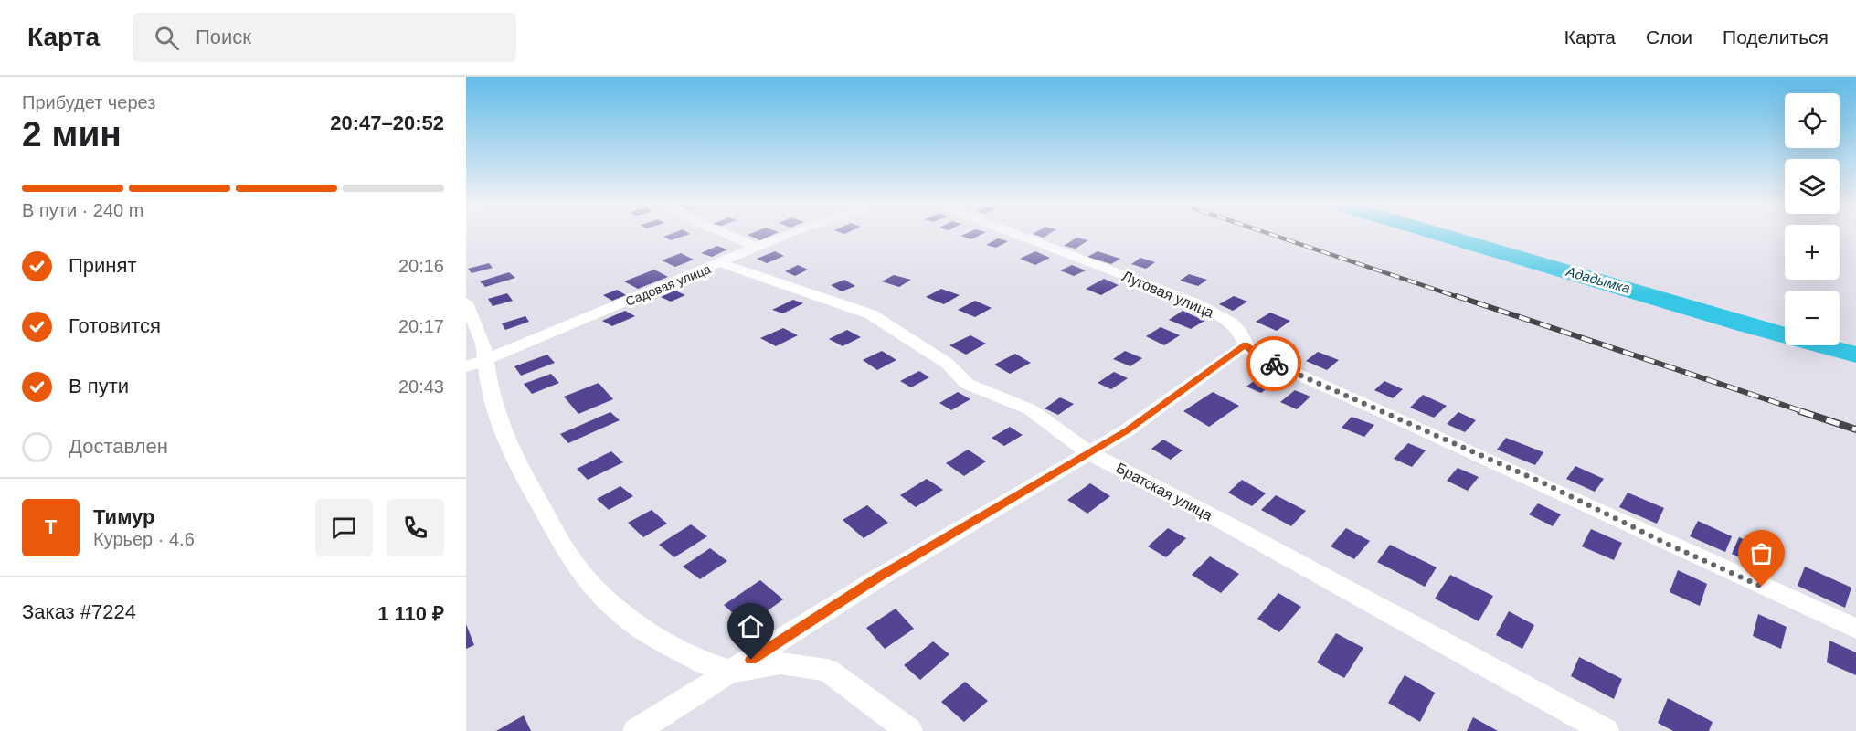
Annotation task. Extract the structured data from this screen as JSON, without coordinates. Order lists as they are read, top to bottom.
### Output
{
  "streets": {
    "street": ["Садовая улица", "Луговая улица", "Братская улица"]
  },
  "crossings": [
    ["Садовая улица", "Братская улица"]
  ],
  "water": ["Ададымка"],
  "page": {
    "header": "Карта",
    "search": "Поиск",
    "nav": ["Карта", "Слои", "Поделиться"],
    "heading": ["2 мин", "Прибудет через", "20:47–20:52"],
    "panel": [
      "Тимур",
      "Курьер · 4.6",
      "Заказ #7224",
      "1 110 ₽"
    ],
    "map_buttons": ["+", "−"],
    "bar": "В пути · 240 m",
    "list": [
      ["Принят", "20:16"],
      ["Готовится", "20:17"],
      ["В пути", "20:43"],
      "Доставлен"
    ],
    "round": "Т"
  }
}
